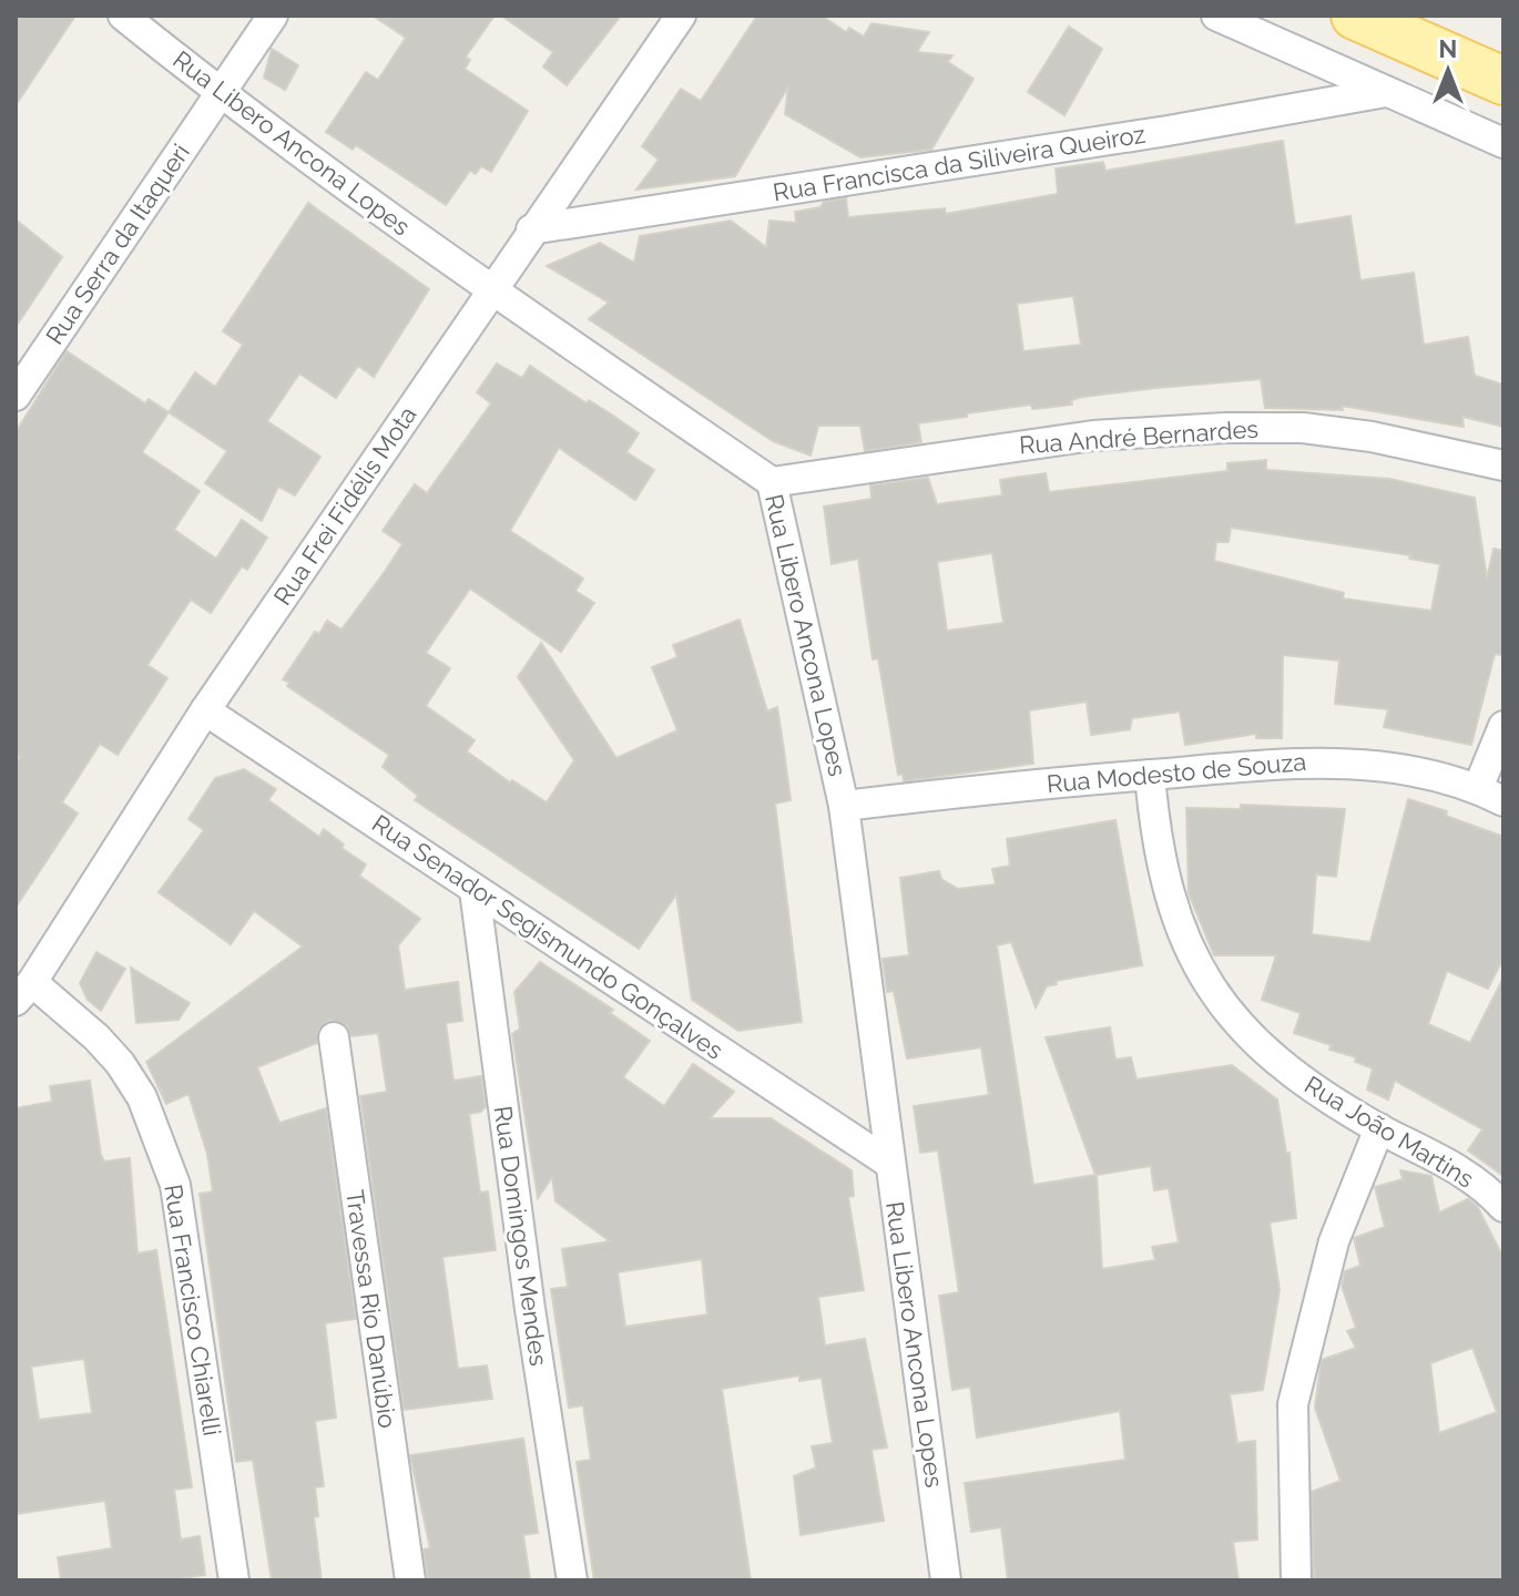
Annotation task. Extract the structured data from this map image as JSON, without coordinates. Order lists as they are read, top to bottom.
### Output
{
  "streets": {
    "street": [
      "Rua Libero Ancona Lopes",
      "Rua Francisca da Siliveira Queiroz",
      "Rua Serra da Itaqueri",
      "Rua André Bernardes",
      "Rua Frei Fidélis Mota",
      "Rua Modesto de Souza",
      "Rua Senador Segismundo Gonçalves",
      "Rua João Martins",
      "Rua Domingos Mendes",
      "Travessa Rio Danúbio",
      "Rua Francisco Chiarelli"
    ]
  },
  "crossings": [
    ["Rua Libero Ancona Lopes", "Rua Serra da Itaqueri"],
    ["Rua Libero Ancona Lopes", "Rua André Bernardes"],
    ["Rua Libero Ancona Lopes", "Rua Frei Fidélis Mota"],
    ["Rua Libero Ancona Lopes", "Rua Modesto de Souza"],
    ["Rua Libero Ancona Lopes", "Rua Senador Segismundo Gonçalves"],
    ["Rua Francisca da Siliveira Queiroz", "Rua Frei Fidélis Mota"],
    ["Rua Frei Fidélis Mota", "Rua Senador Segismundo Gonçalves"],
    ["Rua Frei Fidélis Mota", "Rua Francisco Chiarelli"],
    ["Rua Modesto de Souza", "Rua João Martins"],
    ["Rua Senador Segismundo Gonçalves", "Rua Domingos Mendes"]
  ],
  "north": "top"
}
